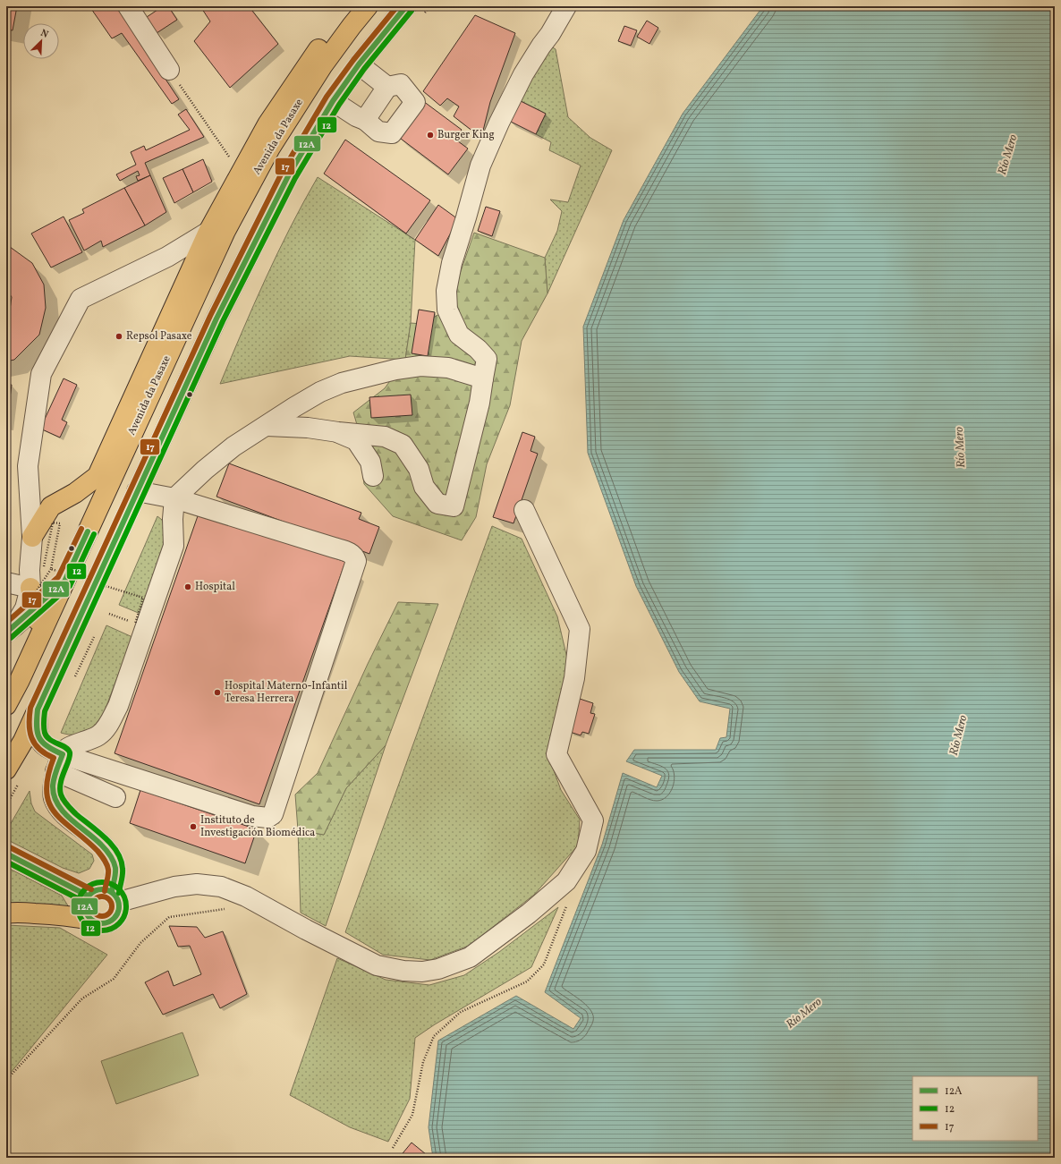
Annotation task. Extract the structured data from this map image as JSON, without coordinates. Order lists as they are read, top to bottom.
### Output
{
  "streets": {
    "main road": ["Avenida da Pasaxe"]
  },
  "water": ["Río Mero"],
  "places": [
    "Burger King",
    "Repsol Pasaxe",
    "Hospital",
    "Hospital Materno-Infantil Teresa Herrera",
    "Instituto de Investigación Biomédica"
  ],
  "lines": ["transit line 12A", "transit line 17", "transit line 12"],
  "legend": ["12A", "12", "17"],
  "north": "top right"
}
